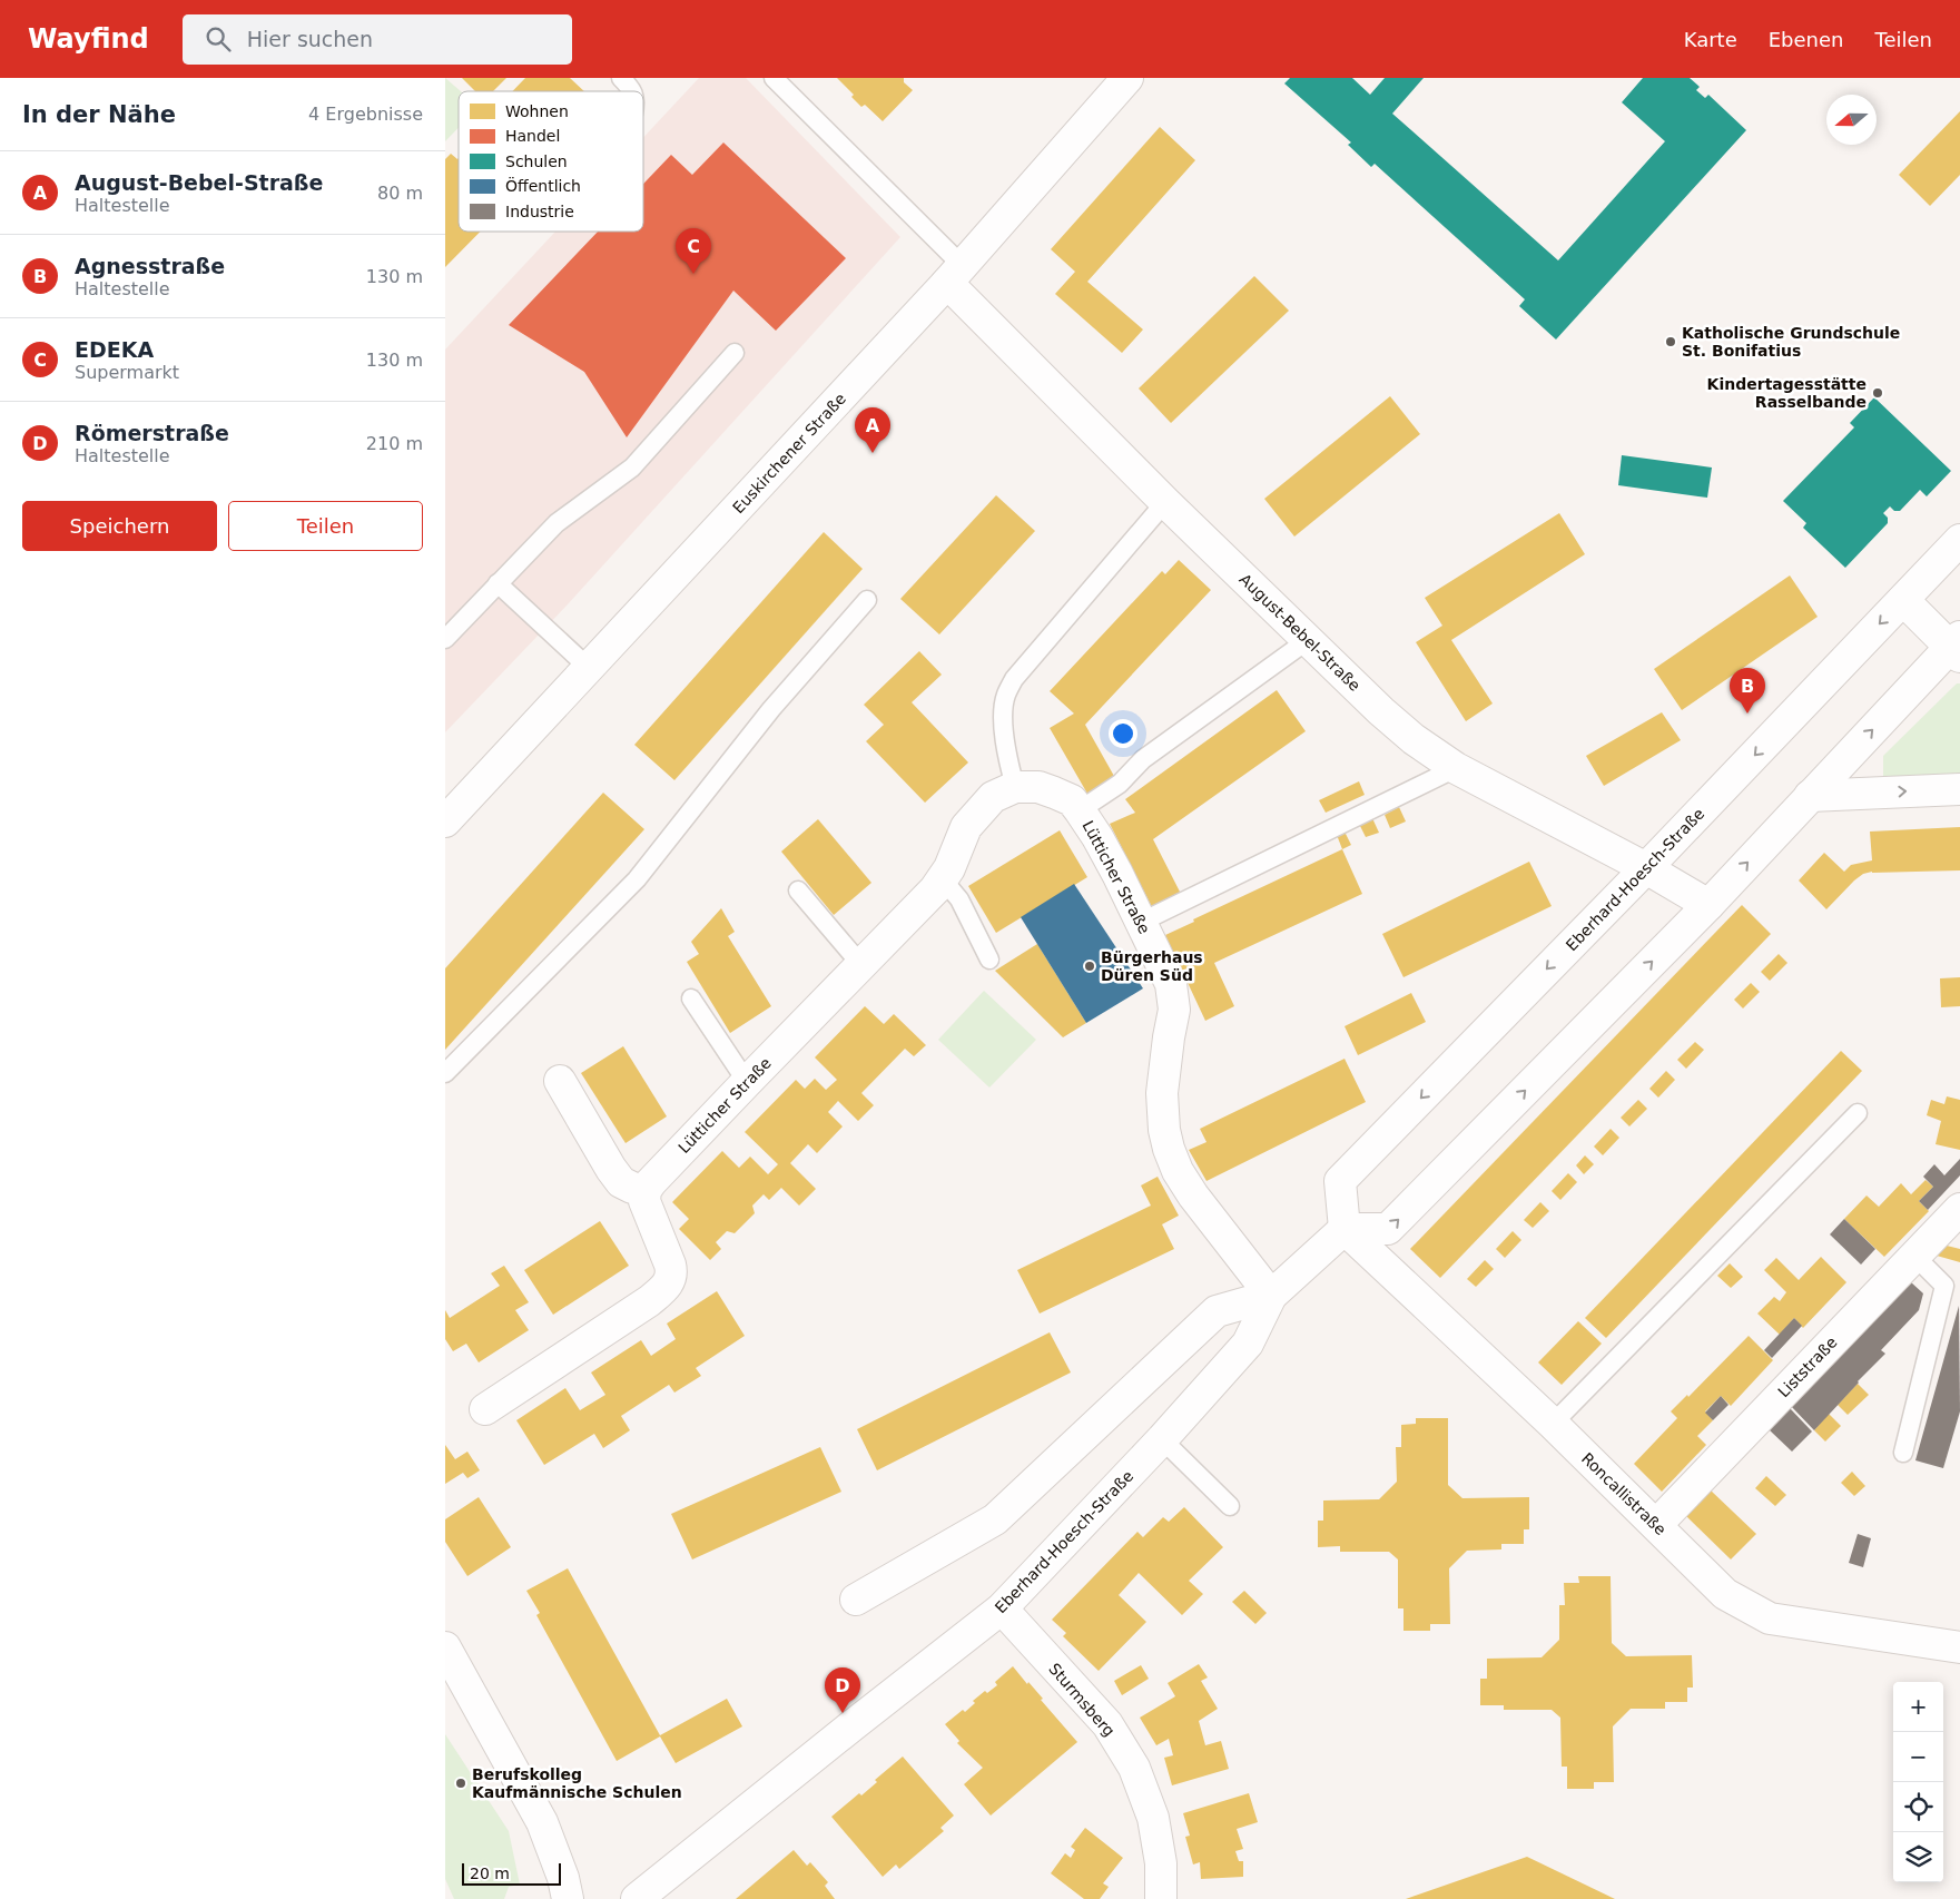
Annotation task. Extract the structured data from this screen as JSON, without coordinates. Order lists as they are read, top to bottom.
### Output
{
  "streets": {
    "street": [
      "Euskirchener Straße",
      "August-Bebel-Straße",
      "Lütticher Straße",
      "Eberhard-Hoesch-Straße",
      "Liststraße",
      "Roncallistraße",
      "Sturmsberg"
    ]
  },
  "crossings": [
    ["Euskirchener Straße", "August-Bebel-Straße"],
    ["August-Bebel-Straße", "Eberhard-Hoesch-Straße"],
    ["Lütticher Straße", "Eberhard-Hoesch-Straße"],
    ["Eberhard-Hoesch-Straße", "Roncallistraße"],
    ["Eberhard-Hoesch-Straße", "Sturmsberg"],
    ["Liststraße", "Roncallistraße"]
  ],
  "places": [
    "Katholische Grundschule St. Bonifatius",
    "Kindertagesstätte Rasselbande",
    "Bürgerhaus Düren Süd",
    "Berufskolleg Kaufmännische Schulen"
  ],
  "legend": [
    "Wohnen",
    "Handel",
    "Schulen",
    "Öffentlich",
    "Industrie"
  ],
  "scale_bar": "20 m",
  "north": "left",
  "page": {
    "header": "Wayfind",
    "search": "Hier suchen",
    "nav": ["Karte", "Ebenen", "Teilen"],
    "heading": ["In der Nähe", "4 Ergebnisse"],
    "list": [
      {
        "mark": "A",
        "name": "August-Bebel-Straße",
        "note": "Haltestelle",
        "value": "80 m"
      },
      {
        "mark": "B",
        "name": "Agnesstraße",
        "note": "Haltestelle",
        "value": "130 m"
      },
      {
        "mark": "C",
        "name": "EDEKA",
        "note": "Supermarkt",
        "value": "130 m"
      },
      {
        "mark": "D",
        "name": "Römerstraße",
        "note": "Haltestelle",
        "value": "210 m"
      }
    ],
    "pins": [
      "C",
      "A",
      "B",
      "D"
    ],
    "buttons": ["Speichern", "Teilen"],
    "map_buttons": ["+", "−"],
    "scale": "20 m"
  }
}
